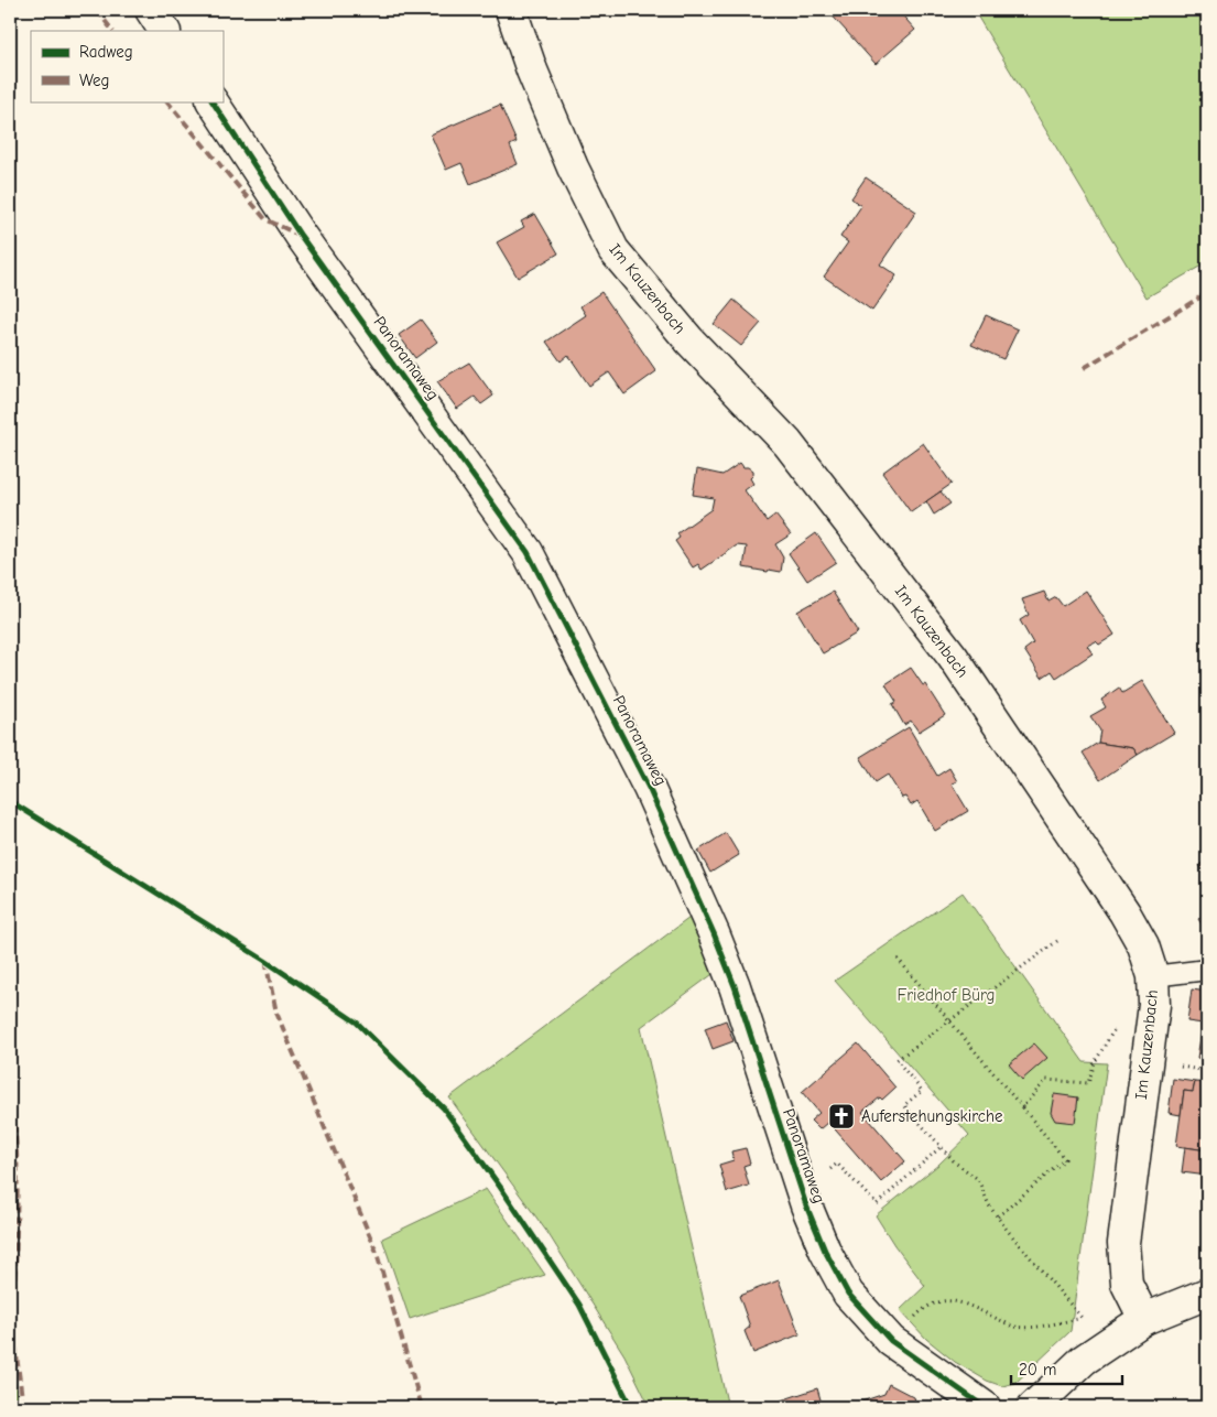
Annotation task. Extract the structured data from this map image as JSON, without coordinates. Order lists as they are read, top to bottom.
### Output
{
  "streets": {
    "street": ["Im Kauzenbach", "Panoramaweg"]
  },
  "parks": ["Friedhof Bürg"],
  "places": {
    "church": ["Auferstehungskirche"]
  },
  "legend": ["Radweg", "Weg"],
  "scale_bar": "20 m"
}
